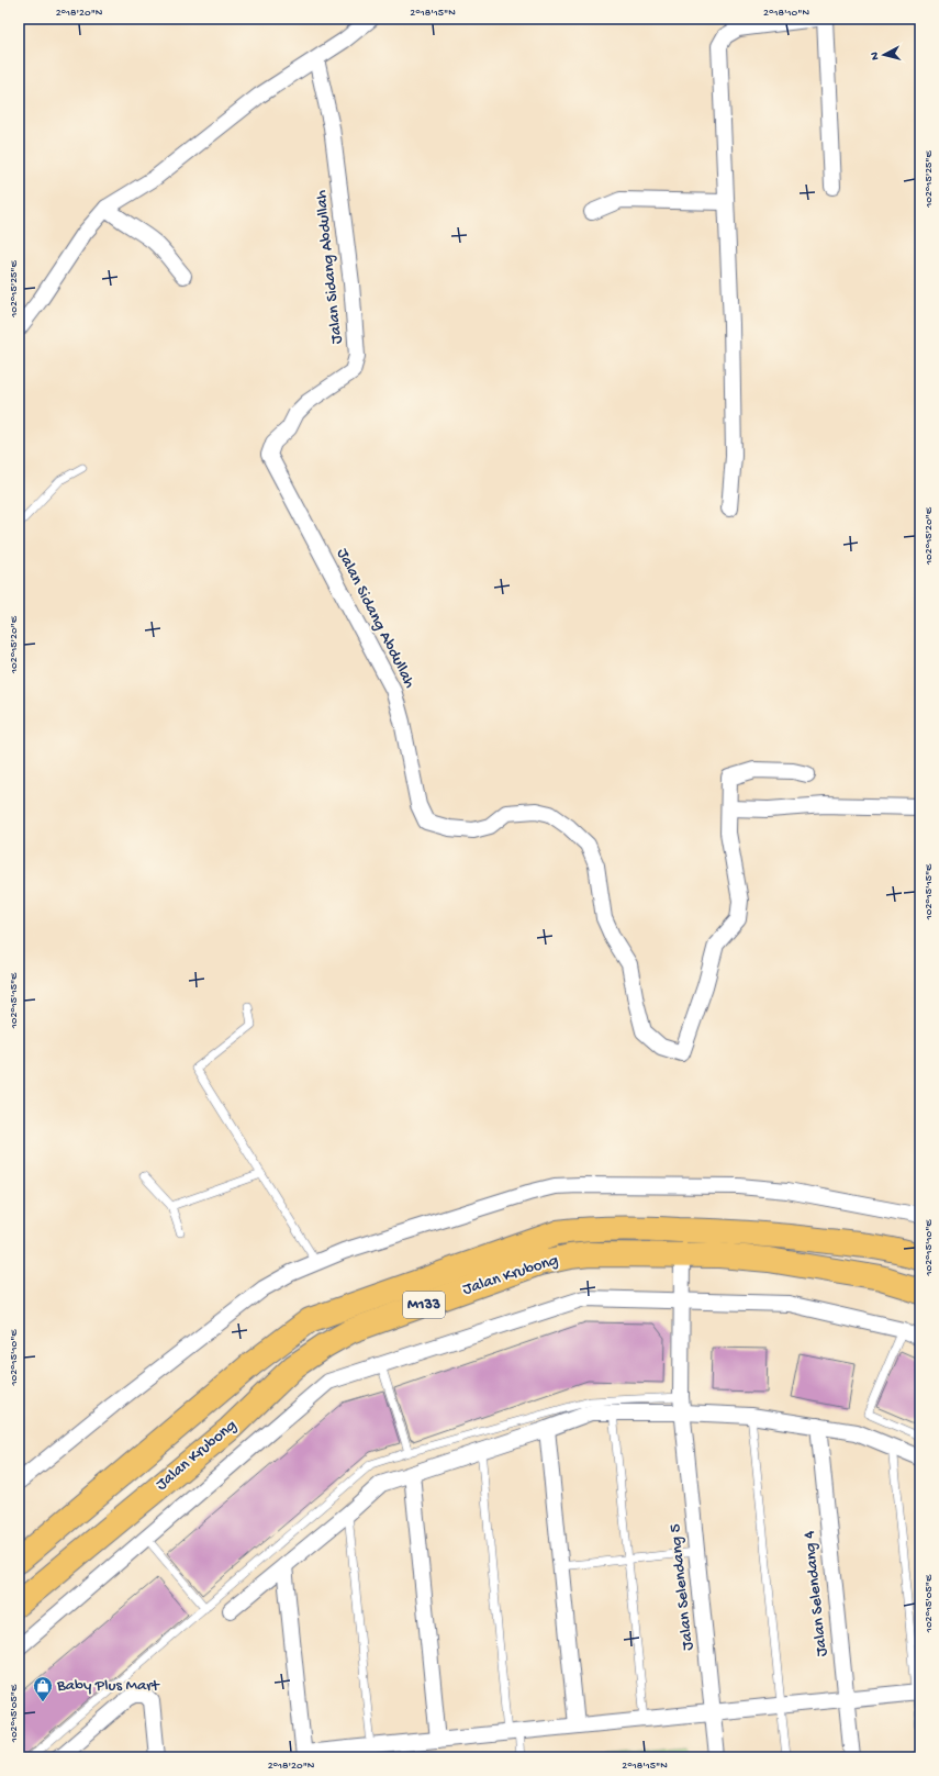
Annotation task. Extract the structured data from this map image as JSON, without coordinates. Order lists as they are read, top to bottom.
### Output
{
  "streets": {
    "main road": ["Jalan Krubong", "M133"],
    "street": ["Jalan Sidang Abdullah", "Jalan Selendang 5", "Jalan Selendang 4"]
  },
  "crossings": [
    ["Jalan Krubong", "Jalan Selendang 5"]
  ],
  "places": {
    "shop": ["Baby Plus Mart"]
  },
  "north": "left",
  "coordinates": [
    "2°18'20\"N",
    "2°18'15\"N",
    "2°18'10\"N",
    "102°15'25\"E",
    "102°15'20\"E",
    "102°15'15\"E",
    "102°15'10\"E",
    "102°15'05\"E"
  ]
}
